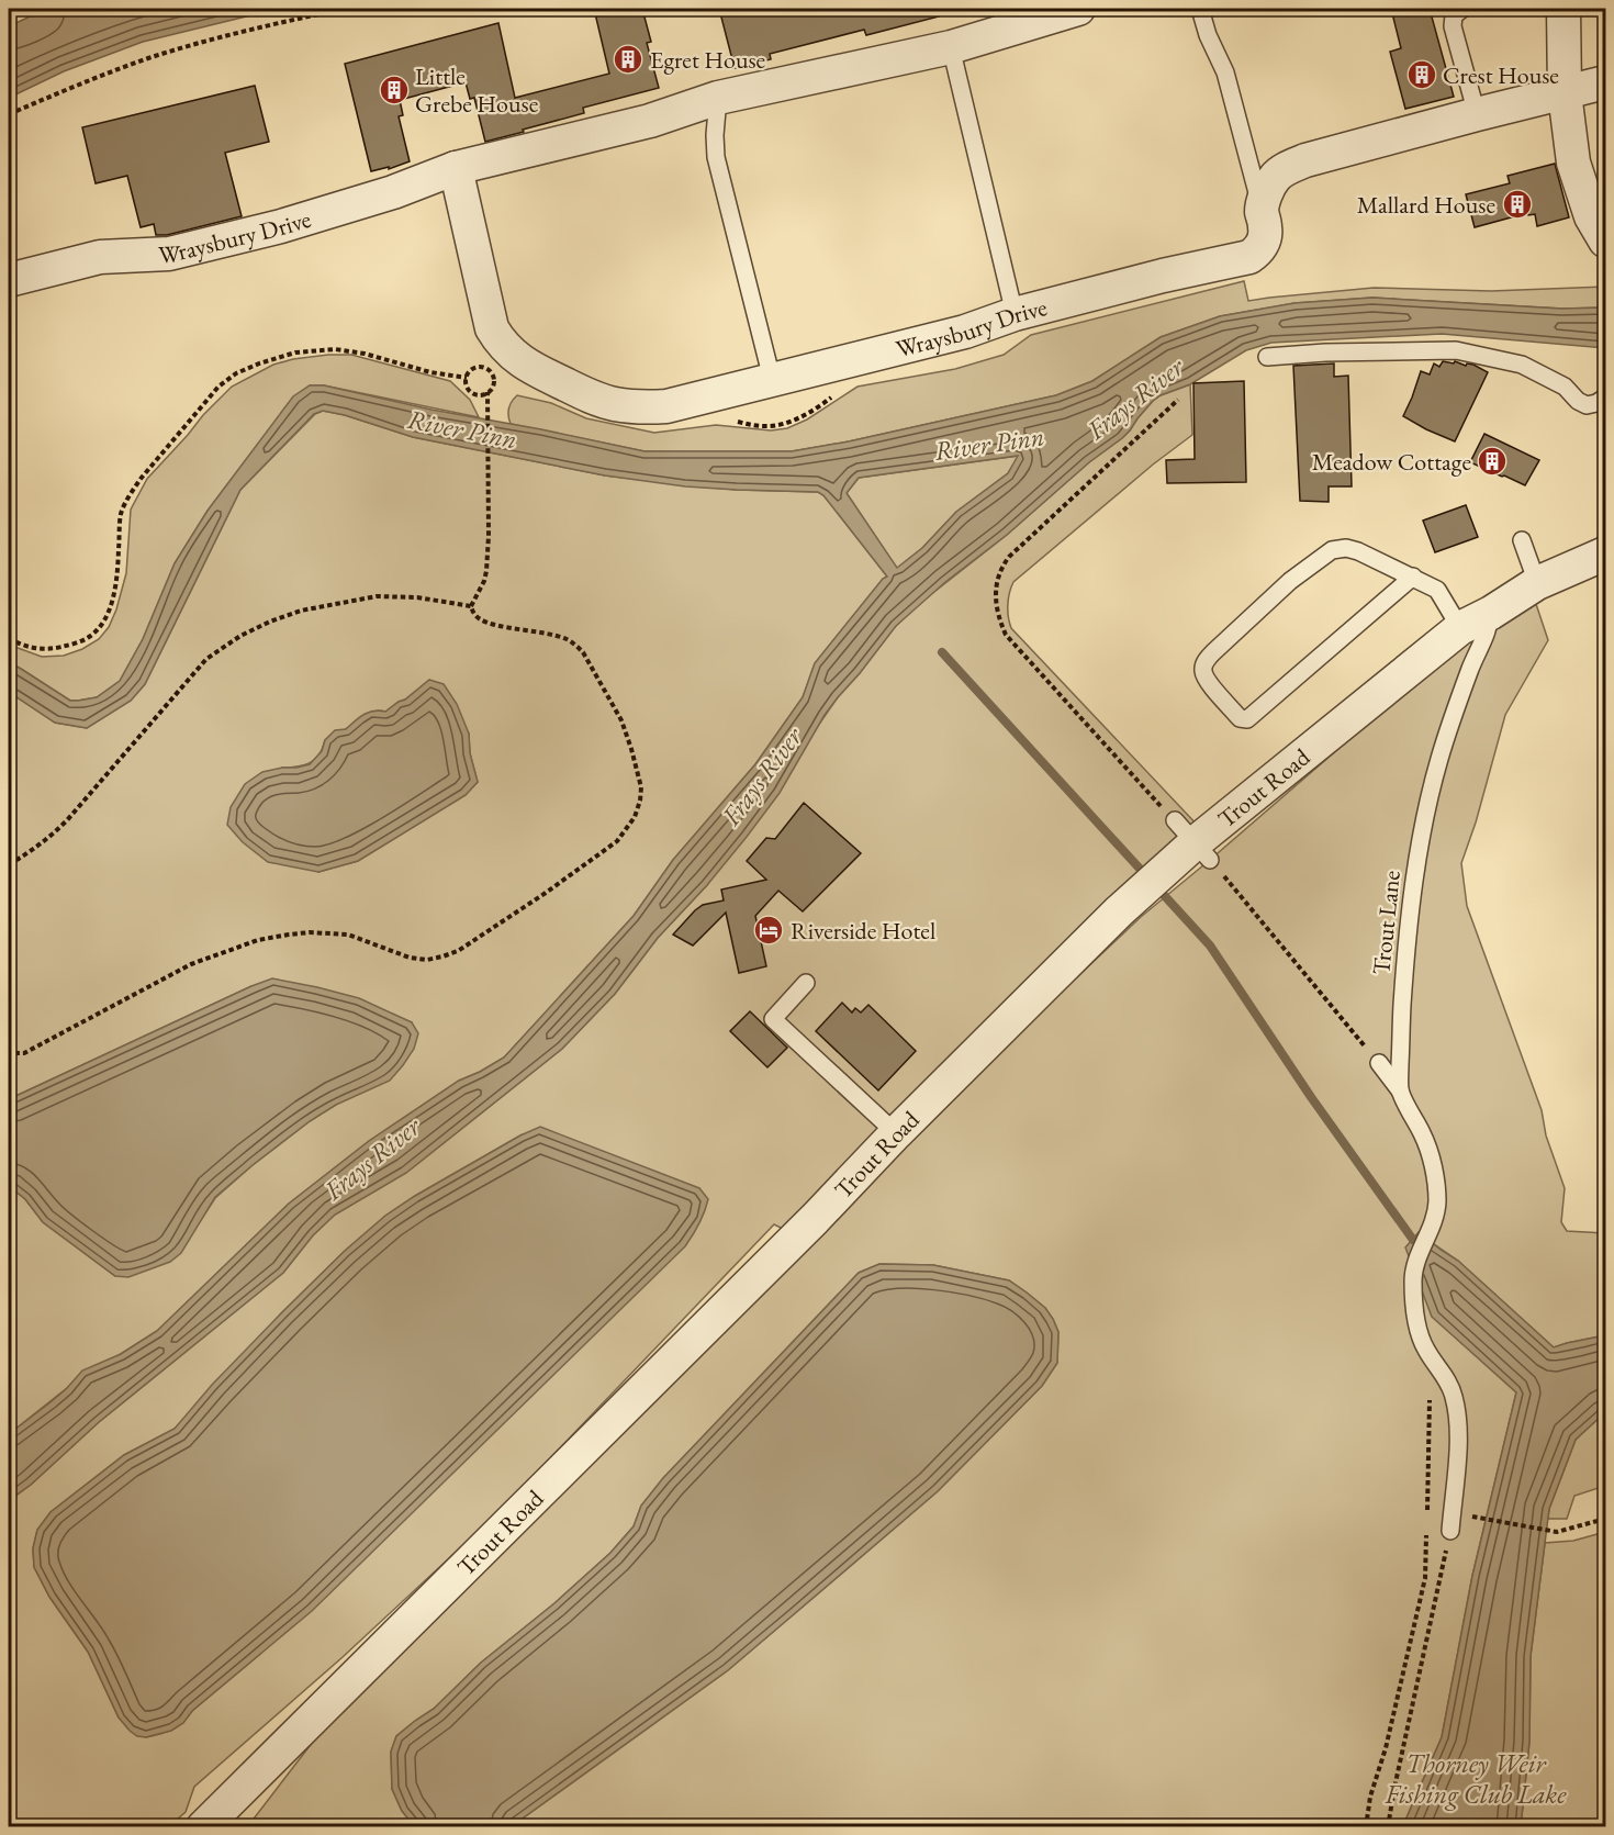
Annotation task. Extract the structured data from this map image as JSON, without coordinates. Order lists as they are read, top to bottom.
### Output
{
  "streets": {
    "street": ["Wraysbury Drive", "Trout Road"],
    "lane": ["Trout Lane"]
  },
  "crossings": [
    ["Trout Road", "Trout Lane"]
  ],
  "water": ["Frays River", "River Pinn", "Thorney Weir Fishing Club Lake"],
  "places": {
    "building": [
      "Egret House",
      "Crest House",
      "Little Grebe House",
      "Mallard House",
      "Meadow Cottage"
    ],
    "hotel": ["Riverside Hotel"]
  }
}
